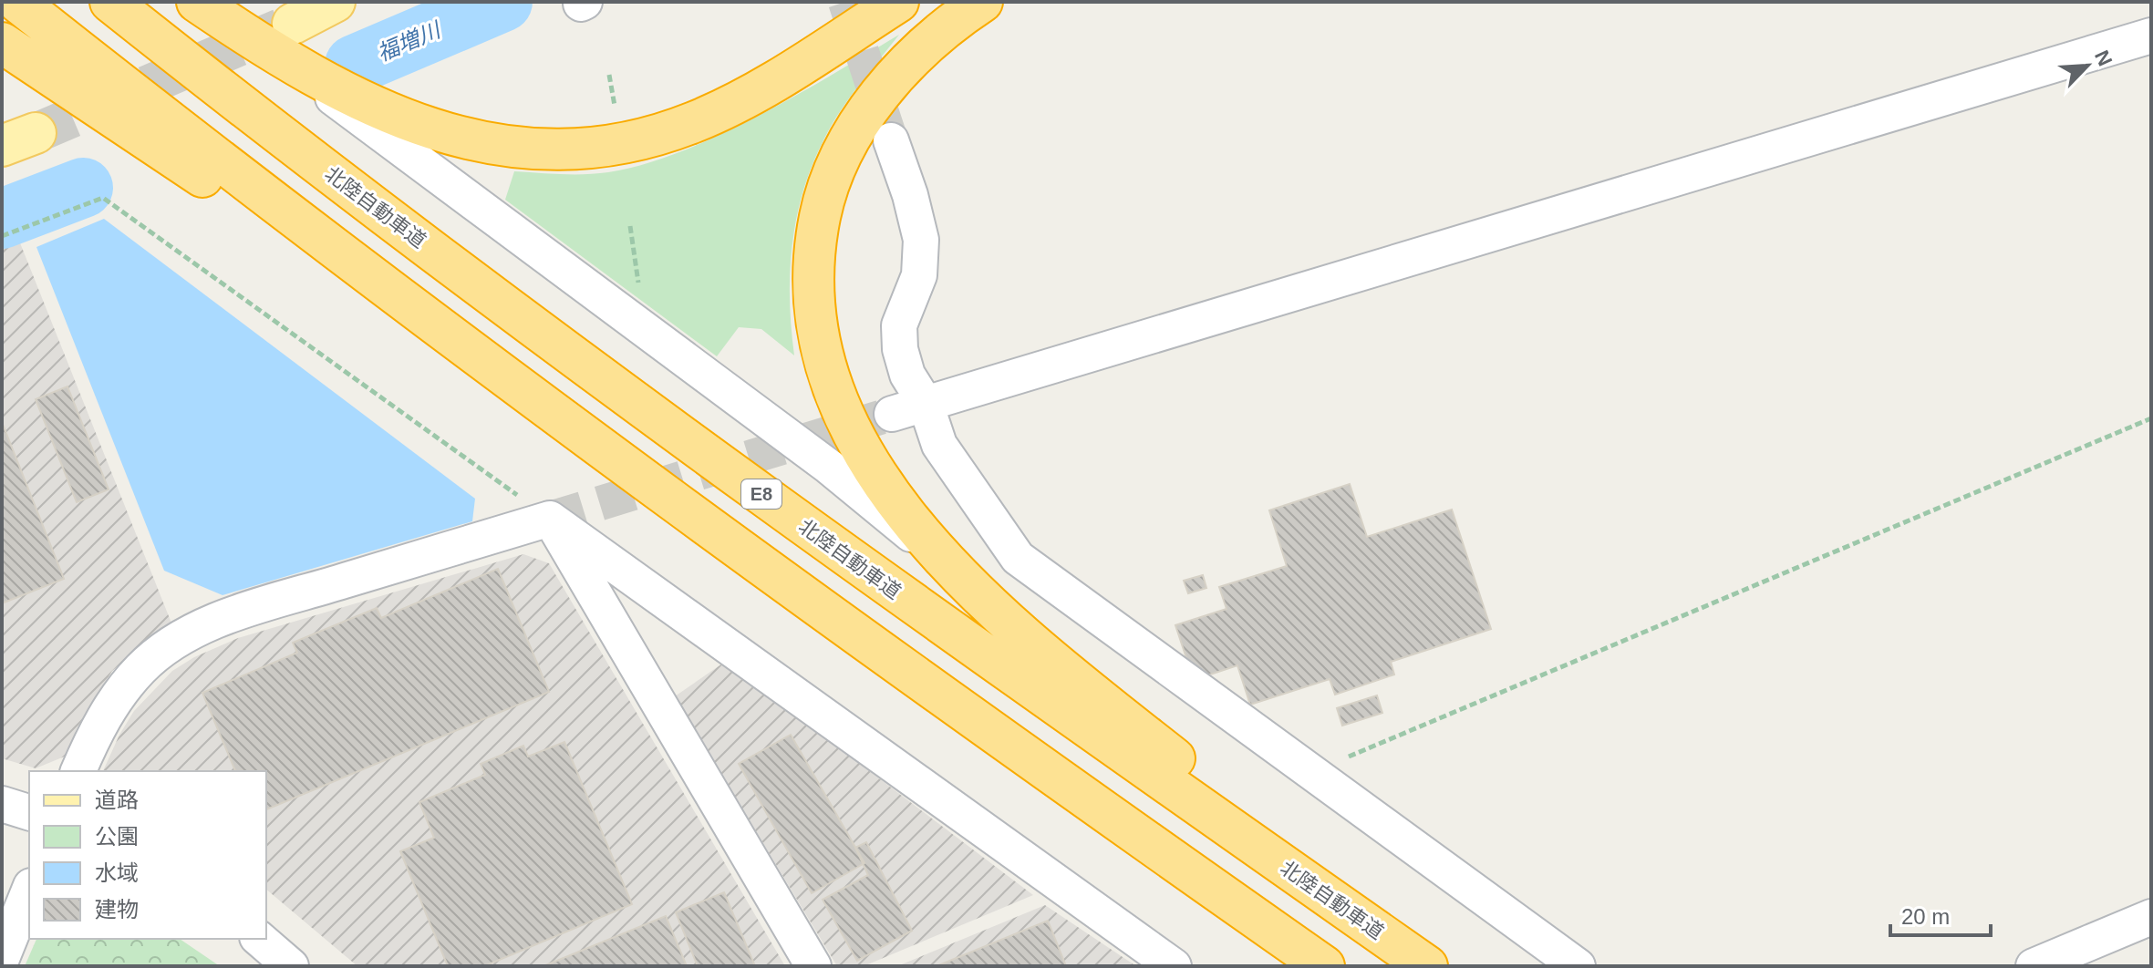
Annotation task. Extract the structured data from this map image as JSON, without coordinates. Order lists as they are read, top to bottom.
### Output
{
  "streets": {
    "highway": ["北陸自動車道", "E8"]
  },
  "water": ["福増川"],
  "legend": [
    "道路",
    "公園",
    "水域",
    "建物"
  ],
  "scale_bar": "20 m",
  "north": "top right"
}
